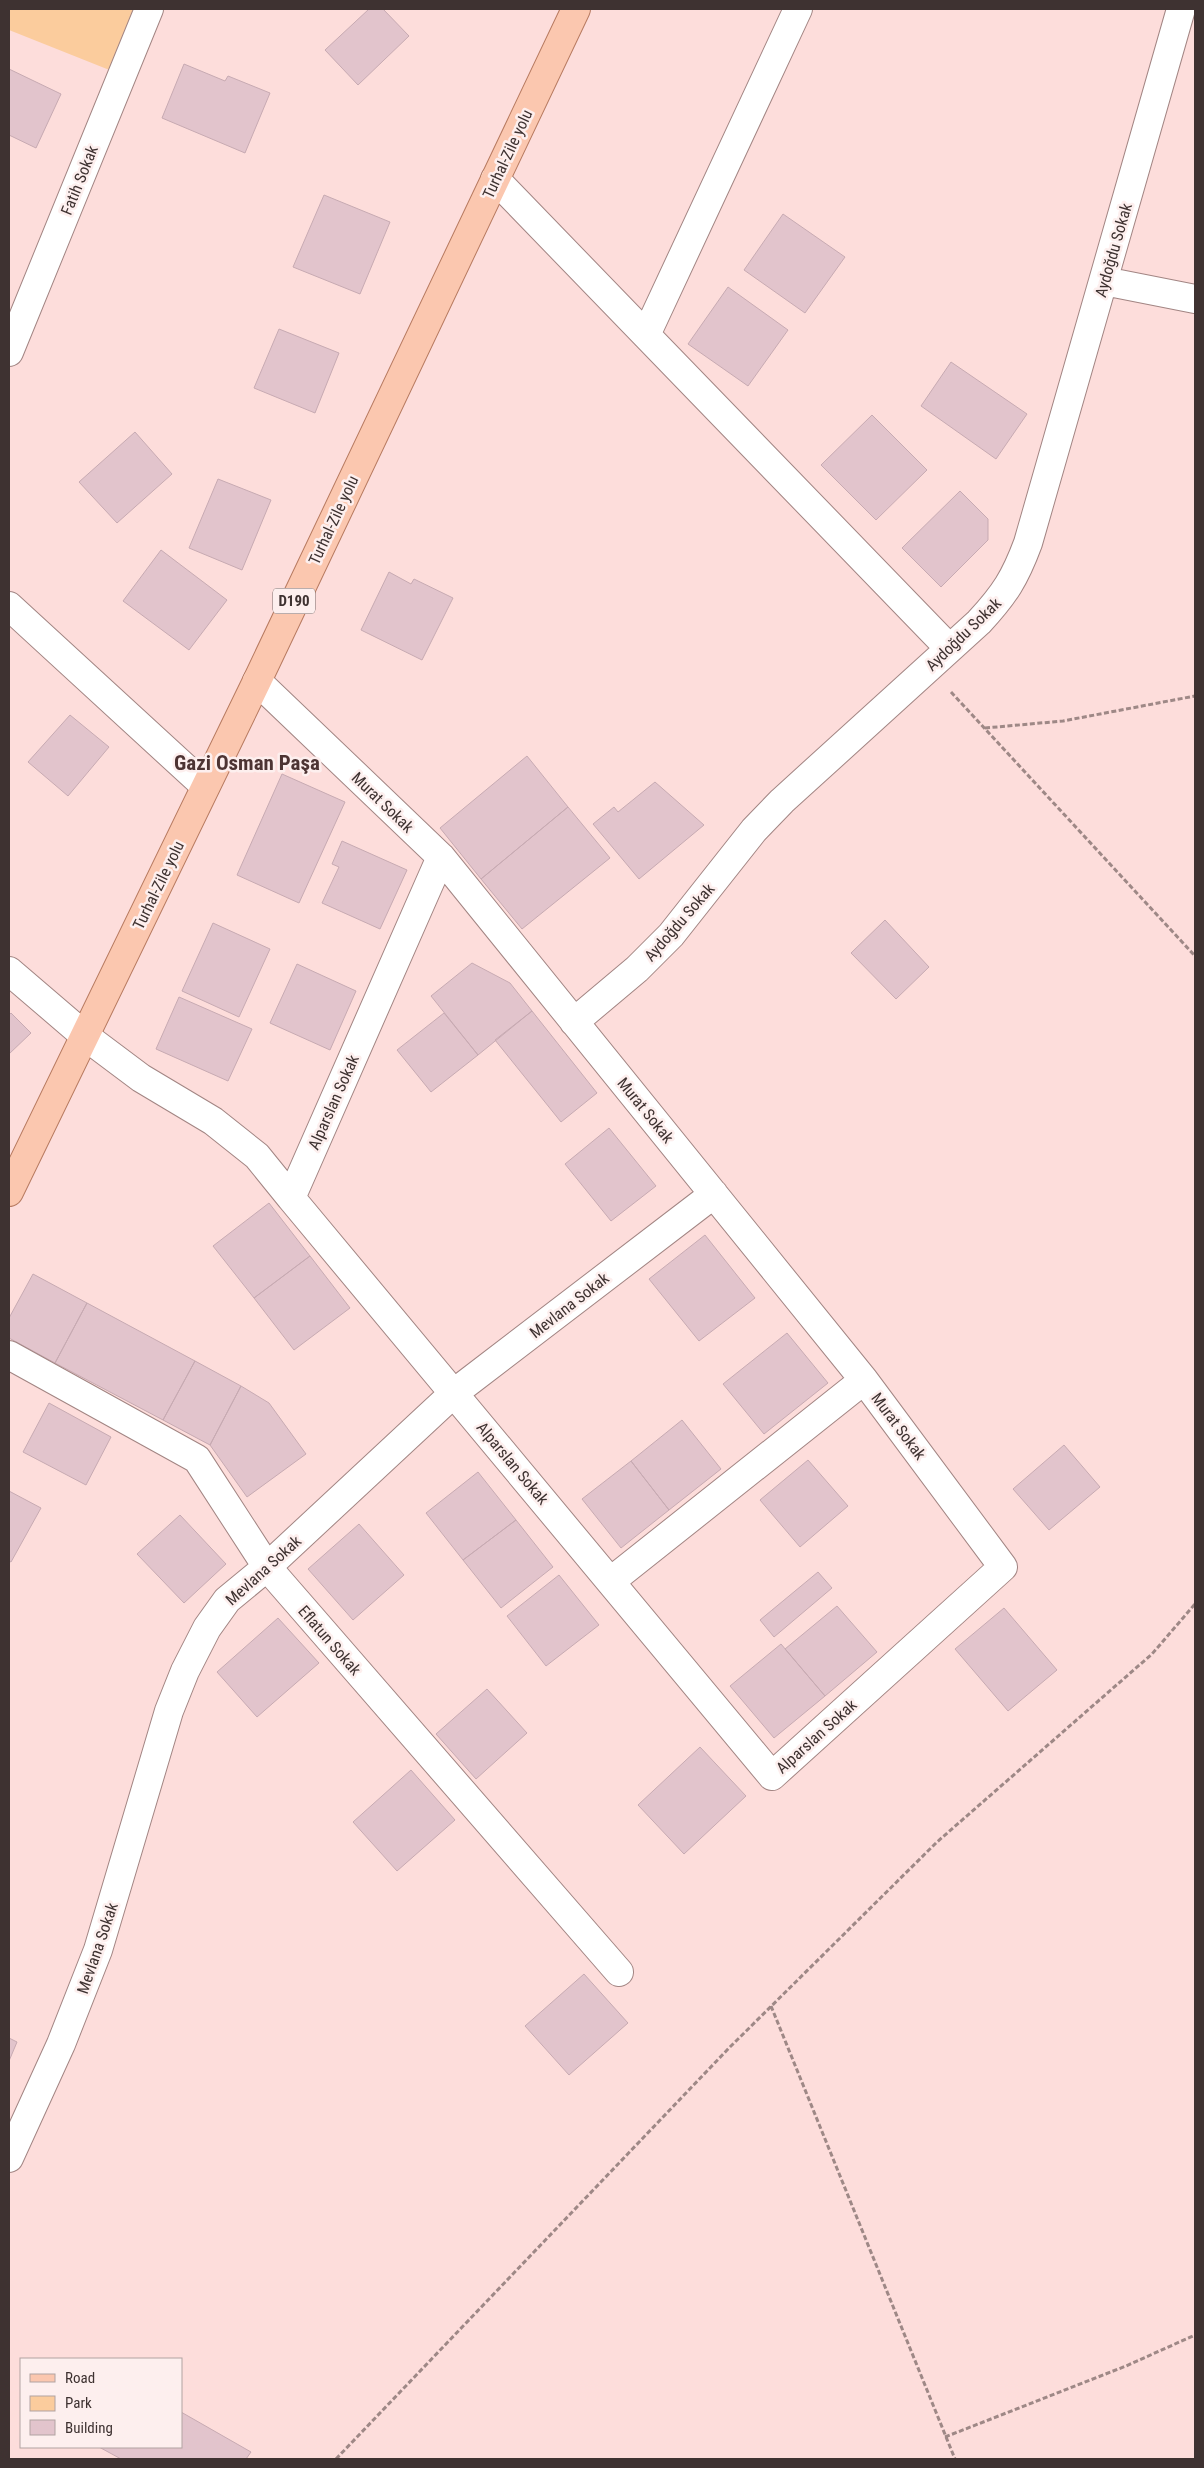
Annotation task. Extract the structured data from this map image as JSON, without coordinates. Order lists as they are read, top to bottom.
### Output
{
  "streets": {
    "main road": ["Turhal-Zile yolu", "D190"],
    "street": [
      "Fatih Sokak",
      "Aydoğdu Sokak",
      "Murat Sokak",
      "Alparslan Sokak",
      "Mevlana Sokak",
      "Eflatun Sokak"
    ]
  },
  "crossings": [
    ["Turhal-Zile yolu", "Murat Sokak"],
    ["Aydoğdu Sokak", "Murat Sokak"],
    ["Murat Sokak", "Alparslan Sokak"],
    ["Murat Sokak", "Mevlana Sokak"],
    ["Alparslan Sokak", "Mevlana Sokak"],
    ["Mevlana Sokak", "Eflatun Sokak"]
  ],
  "districts": ["Gazi Osman Paşa"],
  "legend": ["Road", "Park", "Building"]
}
